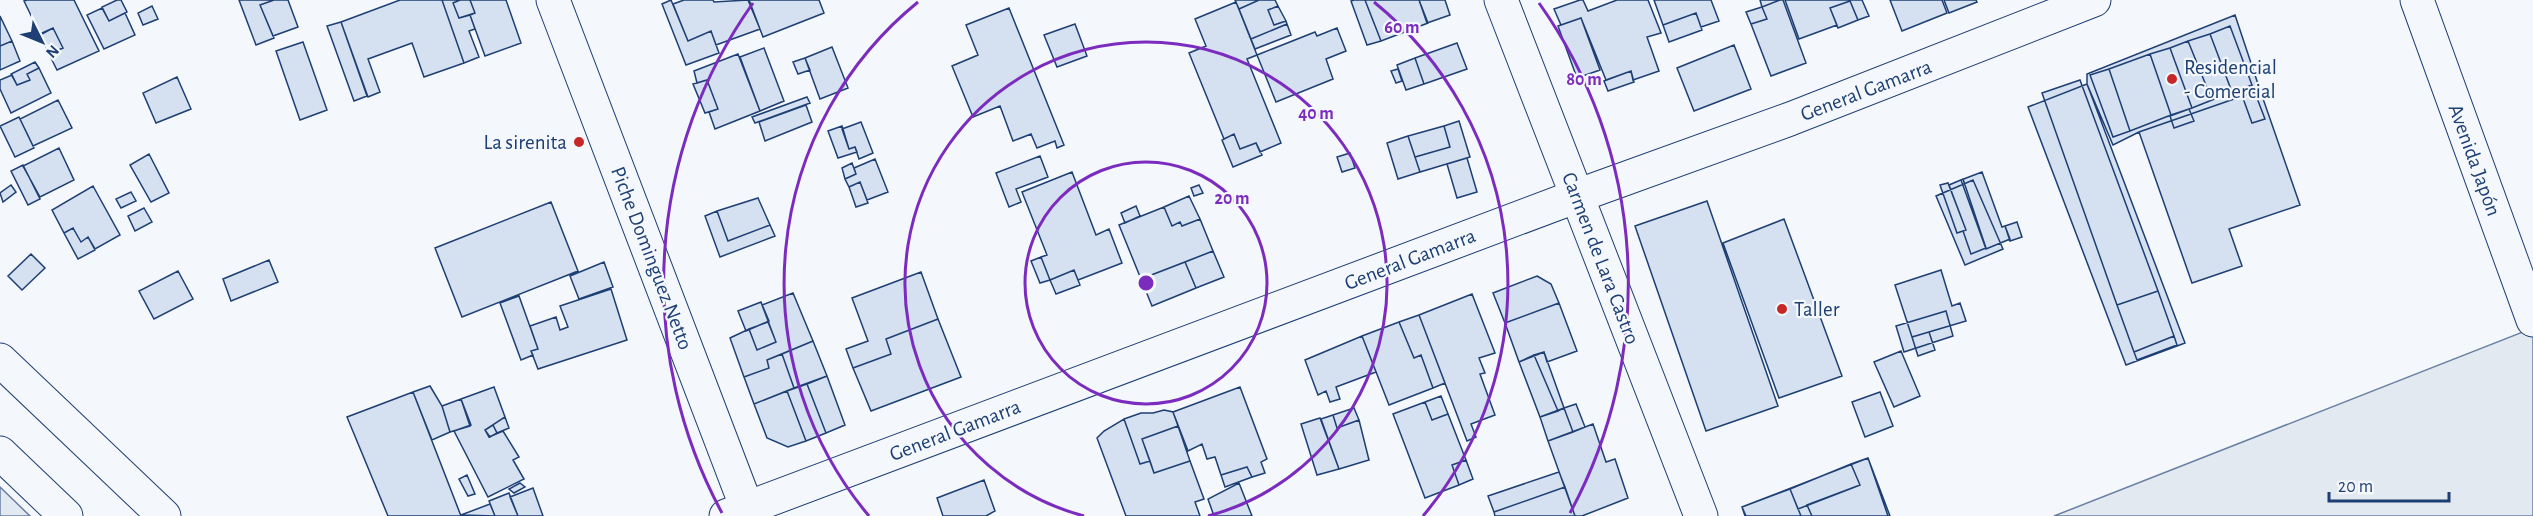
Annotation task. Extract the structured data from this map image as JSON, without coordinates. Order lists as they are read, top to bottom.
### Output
{
  "streets": {
    "main road": [
      "General Gamarra",
      "Avenida Japón",
      "Piche Dominguez Netto",
      "Carmen de Lara Castro"
    ]
  },
  "crossings": [
    ["General Gamarra", "Piche Dominguez Netto"],
    ["General Gamarra", "Carmen de Lara Castro"]
  ],
  "places": ["Residencial - Comercial", "La sirenita", "Taller"],
  "scale_bar": "20 m",
  "north": "bottom right",
  "rings": [
    "60 m",
    "80 m",
    "40 m",
    "20 m"
  ]
}
